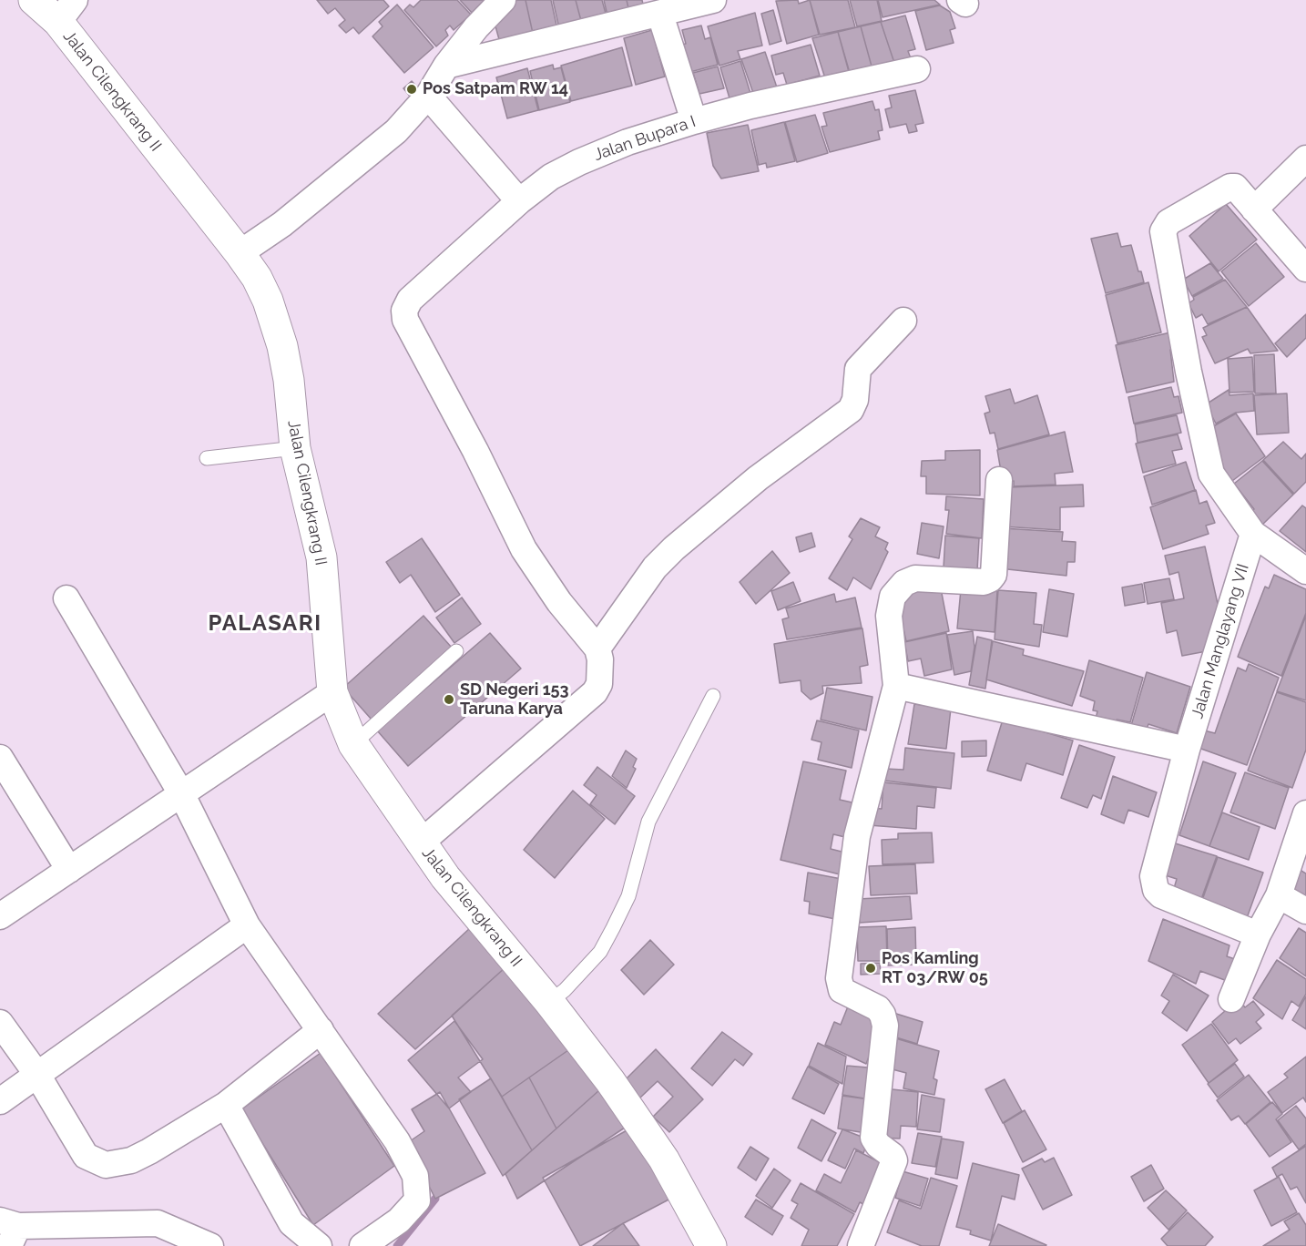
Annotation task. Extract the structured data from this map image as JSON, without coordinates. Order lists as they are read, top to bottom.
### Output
{
  "streets": {
    "street": ["Jalan Cilengkrang II", "Jalan Bupara I", "Jalan Manglayang VII"]
  },
  "districts": ["PALASARI"],
  "places": ["Pos Satpam RW 14", "SD Negeri 153 Taruna Karya", "Pos Kamling RT 03/RW 05"]
}
